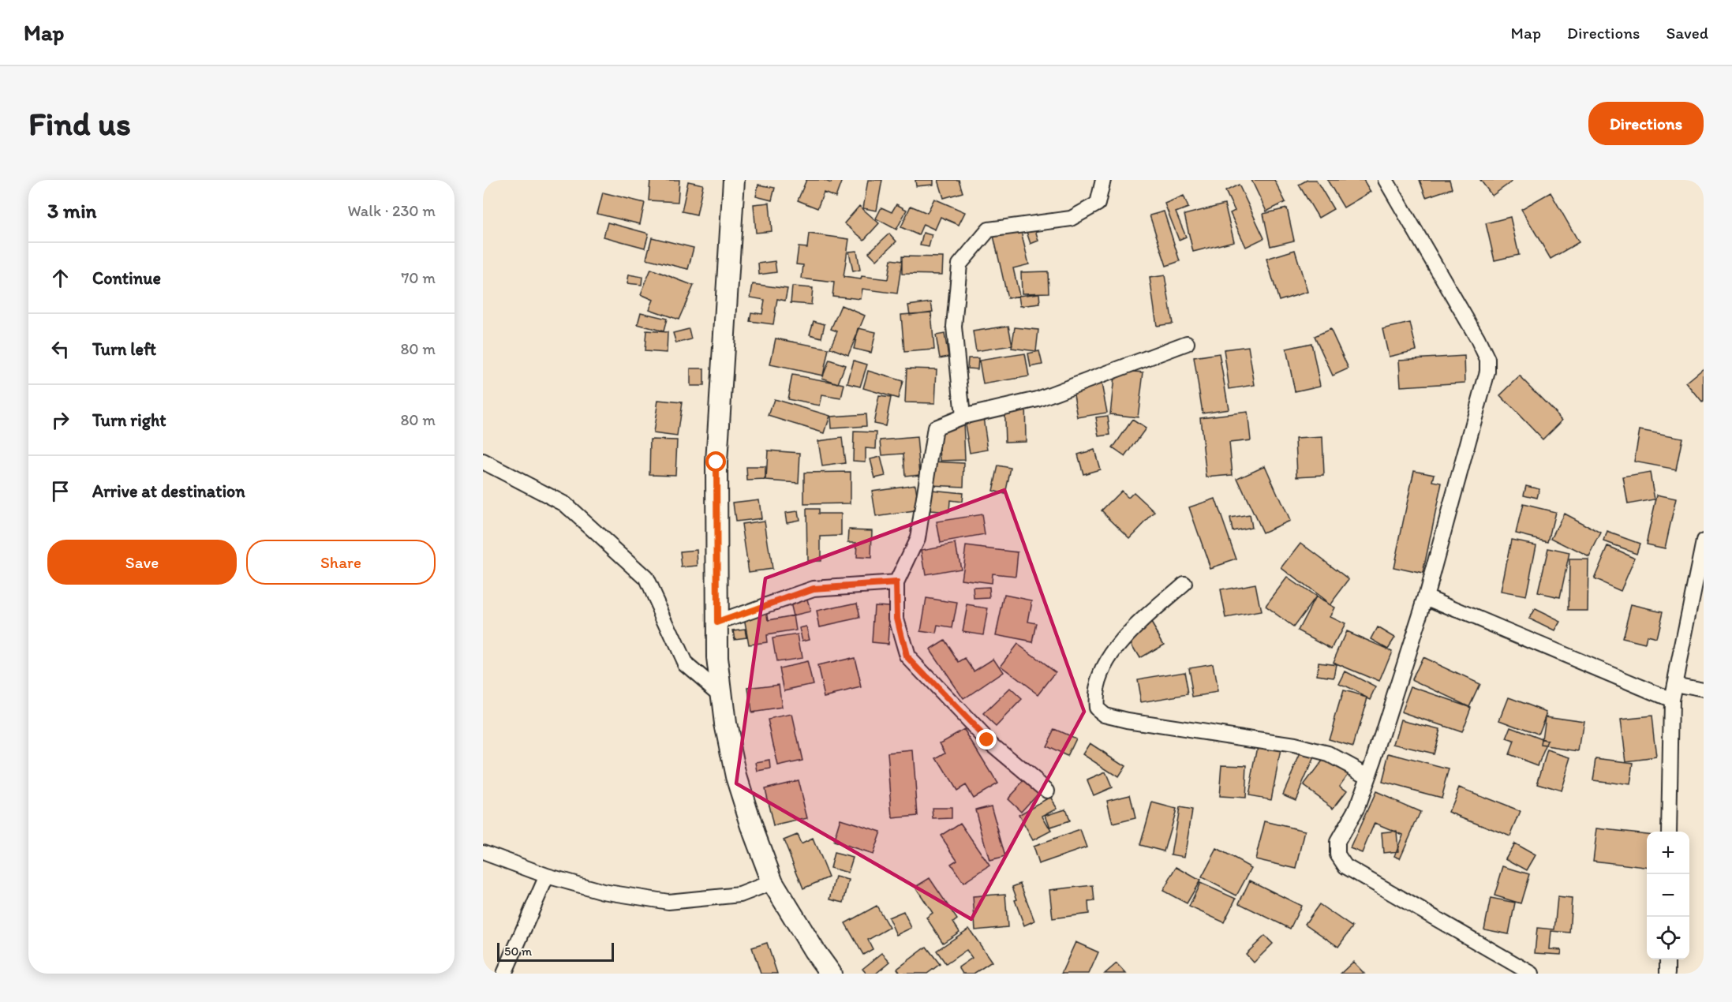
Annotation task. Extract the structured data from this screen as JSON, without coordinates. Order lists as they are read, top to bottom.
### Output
{
  "scale_bar": "50 m",
  "page": {
    "header": "Map",
    "nav": ["Map", "Directions", "Saved"],
    "buttons": [
      "Directions",
      ["Save", "Share"]
    ],
    "title": "Find us",
    "heading": ["3 min", "Walk · 230 m"],
    "list": [
      ["Continue", "70 m"],
      ["Turn left", "80 m"],
      ["Turn right", "80 m"],
      "Arrive at destination"
    ],
    "map_buttons": ["+", "−"],
    "scale": "50 m"
  }
}
